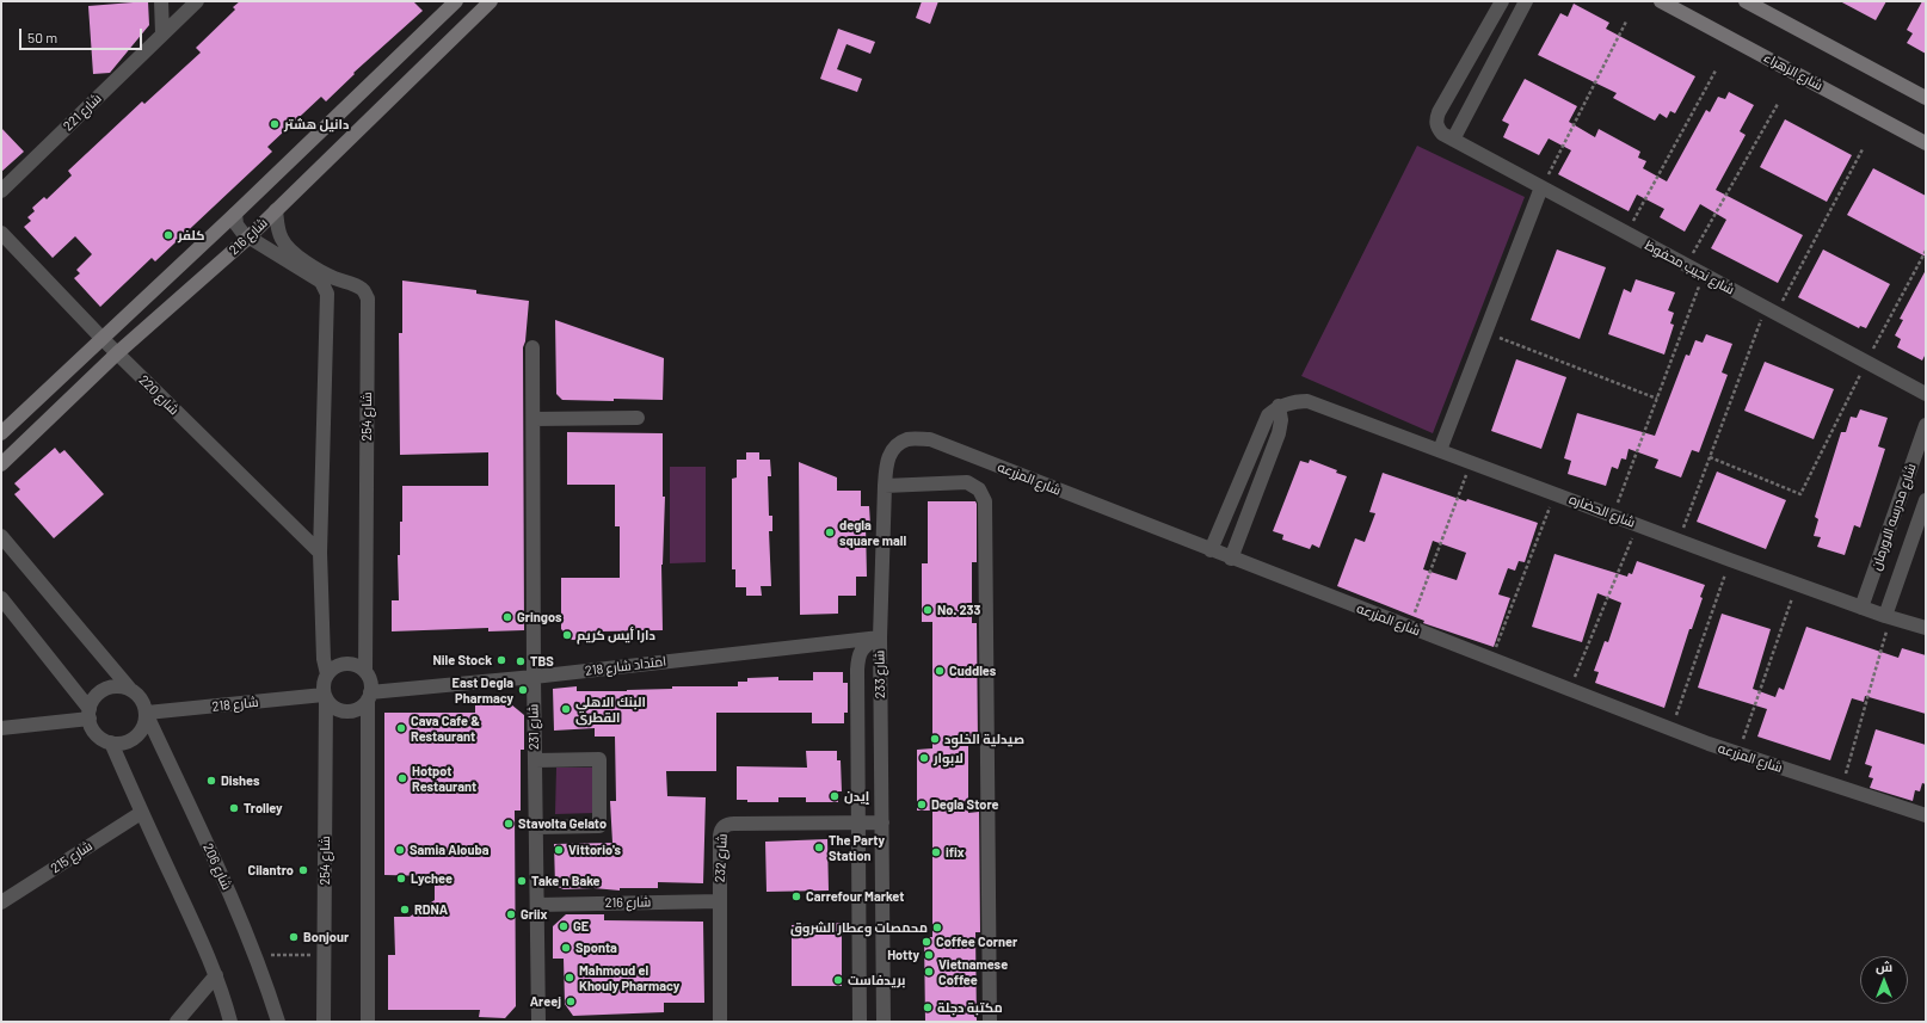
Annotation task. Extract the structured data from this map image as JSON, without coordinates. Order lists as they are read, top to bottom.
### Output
{
  "streets": {
    "main road": ["شارع الزهراء", "شارع 216"],
    "street": [
      "شارع 221",
      "شارع نجيب محفوظ",
      "شارع 220",
      "شارع 254",
      "شارع المزرعه",
      "شارع الحضاره",
      "شارع مدرسه الاورمان",
      "امتداد شارع 218",
      "شارع 233",
      "شارع 218",
      "شارع 231",
      "شارع 215",
      "شارع 232",
      "شارع 206"
    ]
  },
  "crossings": [
    ["شارع 216", "شارع 220"],
    ["شارع 216", "شارع 254"],
    ["شارع 216", "شارع 231"],
    ["شارع 216", "شارع 232"],
    ["شارع 254", "امتداد شارع 218"],
    ["شارع 254", "شارع 218"],
    ["شارع المزرعه", "امتداد شارع 218"],
    ["شارع المزرعه", "شارع 233"],
    ["شارع الحضاره", "شارع مدرسه الاورمان"],
    ["امتداد شارع 218", "شارع 233"],
    ["امتداد شارع 218", "شارع 218"],
    ["امتداد شارع 218", "شارع 231"],
    ["شارع 233", "شارع 232"],
    ["شارع 218", "شارع 206"]
  ],
  "places": [
    "دانيل هشتر",
    "كلفر",
    "degla square mall",
    "No. 233",
    "Gringos",
    "دارا أيس كريم",
    "Nile Stock",
    "TBS",
    "Cuddles",
    "East Degla Pharmacy",
    "البنك الاهلي القطرى",
    "Cava Cafe & Restaurant",
    "صيدلية الخلود",
    "لابوار",
    "Hotpot Restaurant",
    "Dishes",
    "إيدن",
    "Degla Store",
    "Trolley",
    "Stavolta Gelato",
    "The Party Station",
    "Samia Alouba",
    "Vittorio's",
    "ifix",
    "Cilantro",
    "Lychee",
    "Take n Bake",
    "Carrefour Market",
    "RDNA",
    "Griix",
    "GE",
    "محمصات وعطار الشروق",
    "Bonjour",
    "Coffee Corner",
    "Sponta",
    "Hotty",
    "Vietnamese Coffee",
    "Mahmoud el Khouly Pharmacy",
    "بريدفاست",
    "Areej",
    "مكتبة دجلة"
  ],
  "scale_bar": "50 m",
  "north": "top"
}
